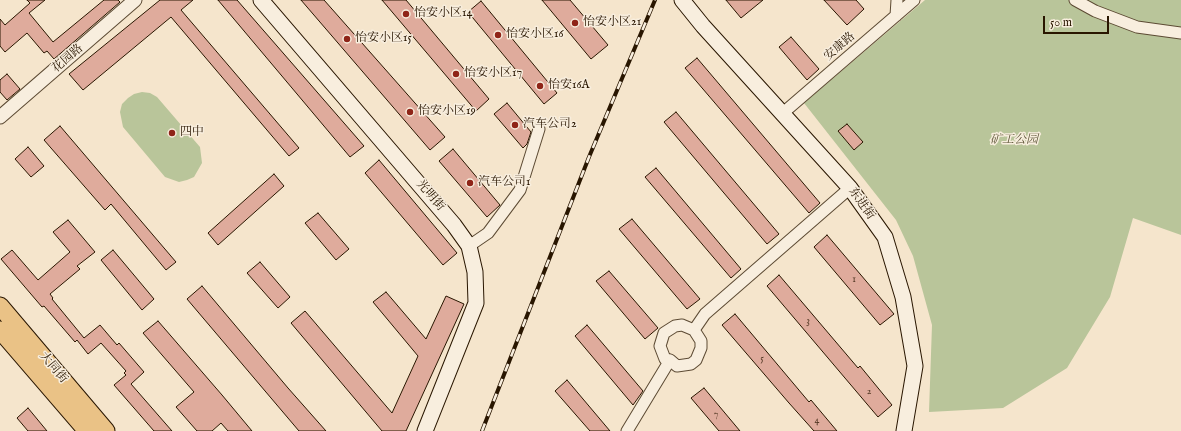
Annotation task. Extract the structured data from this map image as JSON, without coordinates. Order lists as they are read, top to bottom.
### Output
{
  "streets": {
    "main road": ["光明街", "东进街", "大同街"],
    "street": ["安康路", "花园路"]
  },
  "crossings": [
    ["安康路", "东进街"]
  ],
  "parks": ["矿工公园"],
  "places": [
    "怡安小区14",
    "怡安小区21",
    "怡安小区16",
    "怡安小区15",
    "怡安小区17",
    "怡安16A",
    "怡安小区19",
    "汽车公司2",
    "四中",
    "汽车公司1"
  ],
  "house_numbers": [
    "1",
    "3",
    "5",
    "2",
    "7",
    "4"
  ],
  "scale_bar": "50 m"
}
